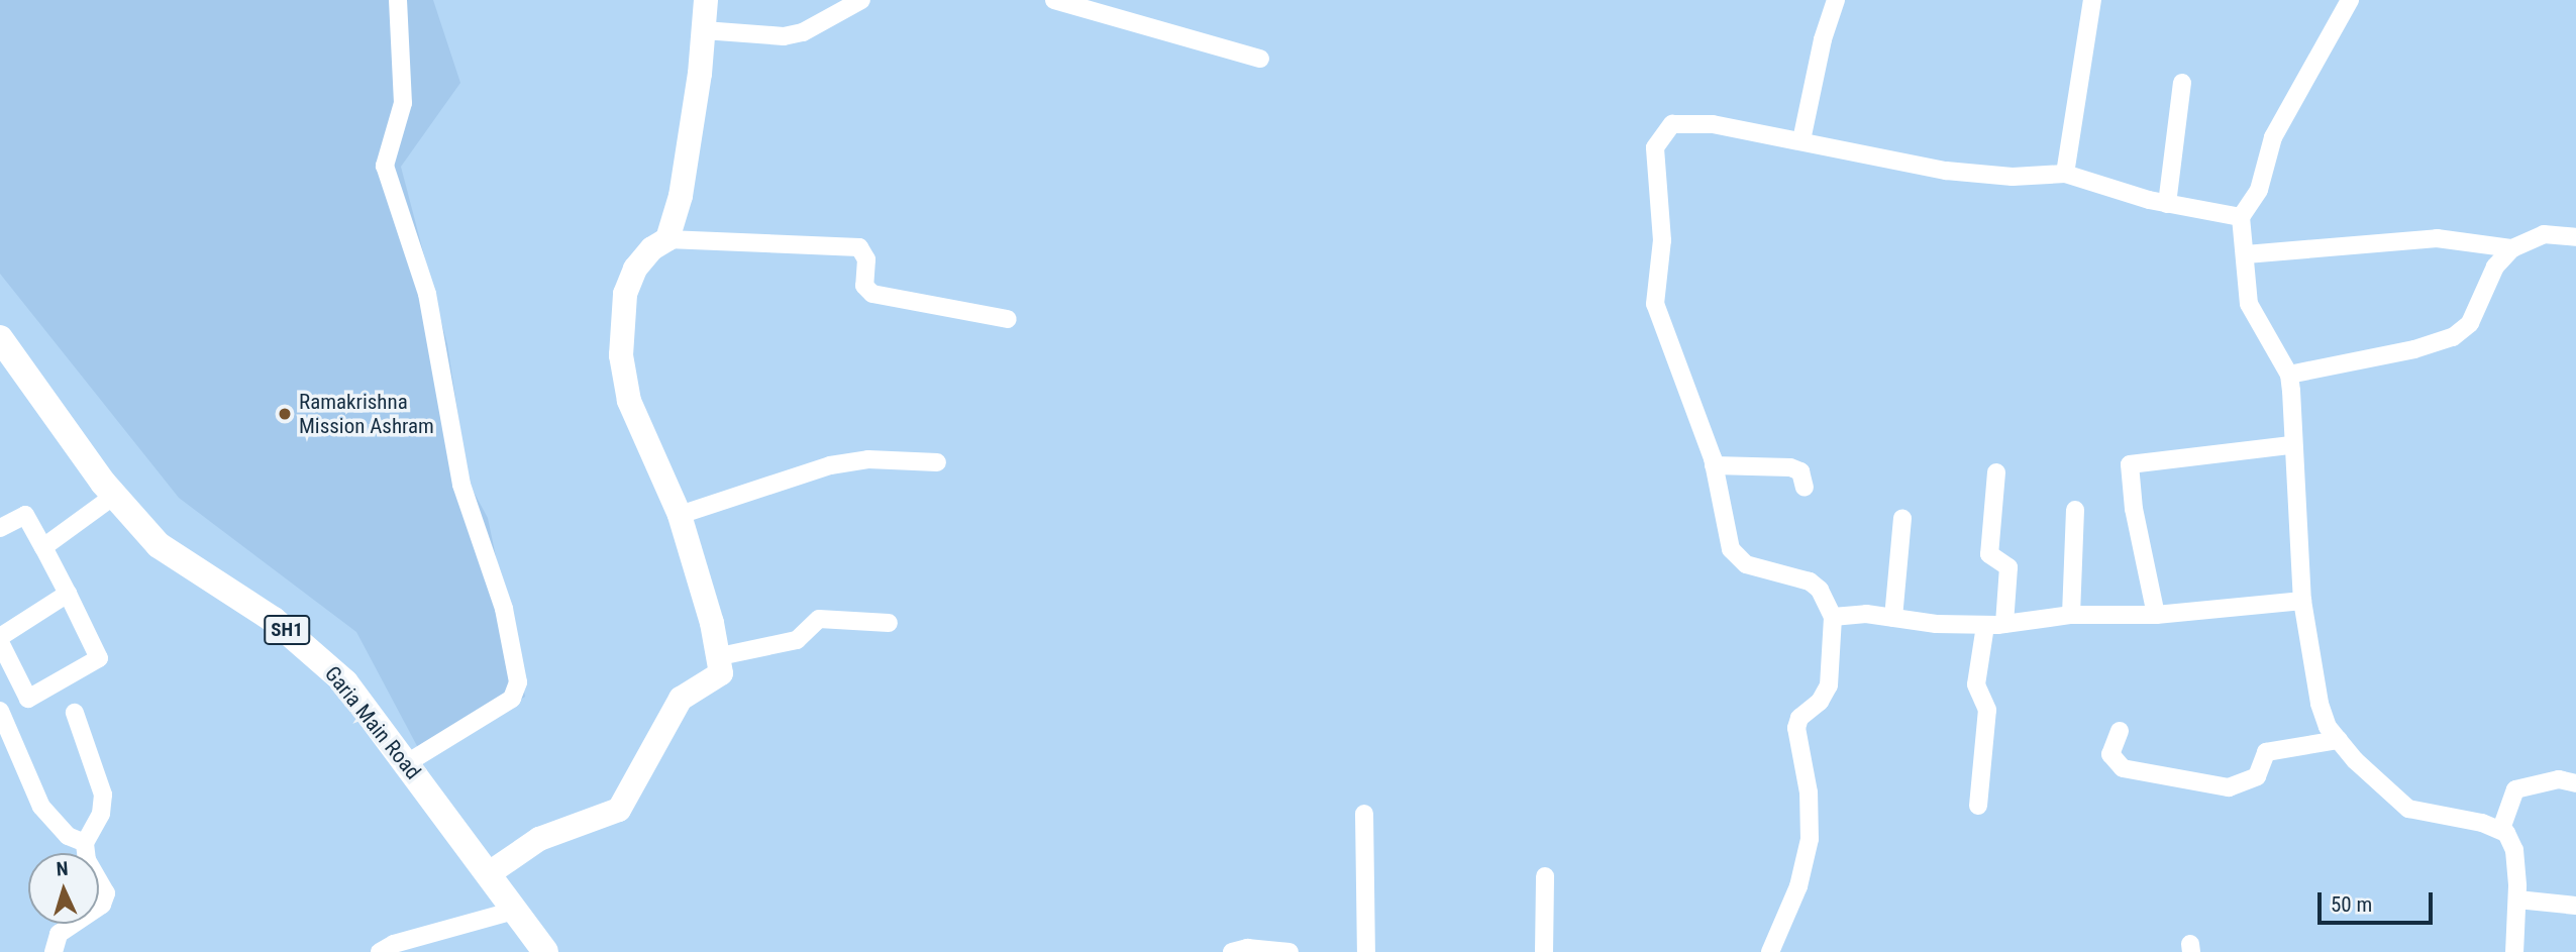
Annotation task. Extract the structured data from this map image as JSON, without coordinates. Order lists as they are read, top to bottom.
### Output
{
  "streets": {
    "main road": ["SH1", "Garia Main Road"]
  },
  "places": ["Ramakrishna Mission Ashram"],
  "scale_bar": "50 m",
  "north": "top"
}
